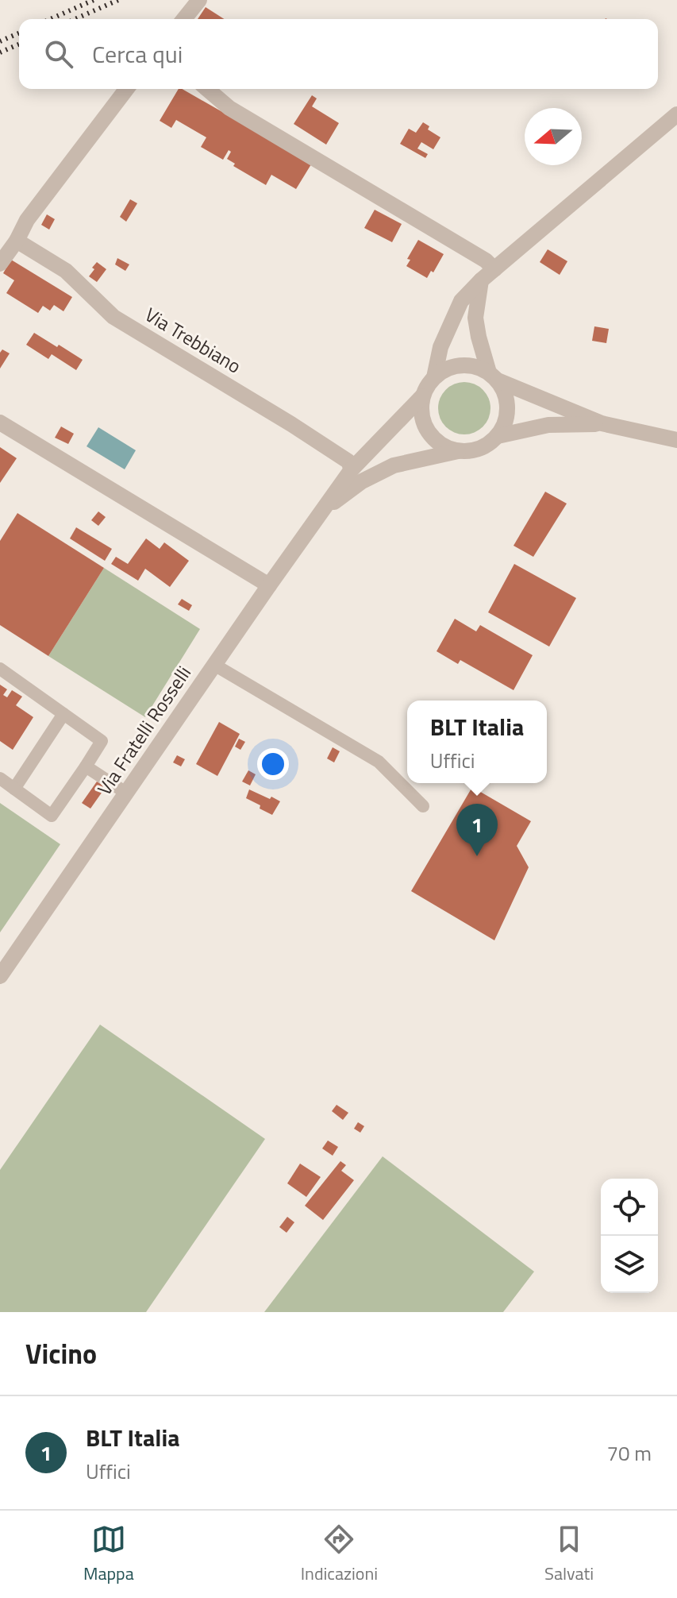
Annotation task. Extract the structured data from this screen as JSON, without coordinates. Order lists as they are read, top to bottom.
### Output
{
  "streets": {
    "street": ["Via Trebbiano", "Via Fratelli Rosselli"]
  },
  "crossings": [
    ["Via Trebbiano", "Via Fratelli Rosselli"]
  ],
  "north": "left",
  "page": {
    "search": "Cerca qui",
    "popup": ["BLT Italia", "Uffici"],
    "pins": "1",
    "heading": "Vicino",
    "list": [
      {
        "mark": "1",
        "name": "BLT Italia",
        "note": "Uffici",
        "value": "70 m"
      }
    ],
    "nav": ["Mappa", "Indicazioni", "Salvati"]
  }
}
